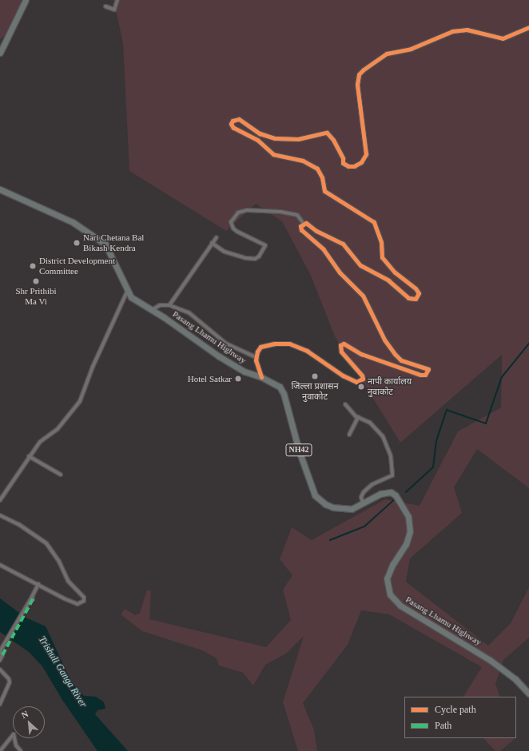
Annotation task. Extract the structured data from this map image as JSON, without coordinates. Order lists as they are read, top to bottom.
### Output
{
  "streets": {
    "main road": ["Pasang Lhamu Highway", "NH42"]
  },
  "water": ["Trishuli Ganga River"],
  "places": [
    "Nari Chetana Bal Bikash Kendra",
    "District Development Committee",
    "Shr Prithibi Ma Vi",
    "जिल्ला प्रशासन नुवाकोट",
    "Hotel Satkar",
    "नापी कार्यालय नुवाकोट"
  ],
  "legend": ["Cycle path", "Path"],
  "north": "top left"
}
